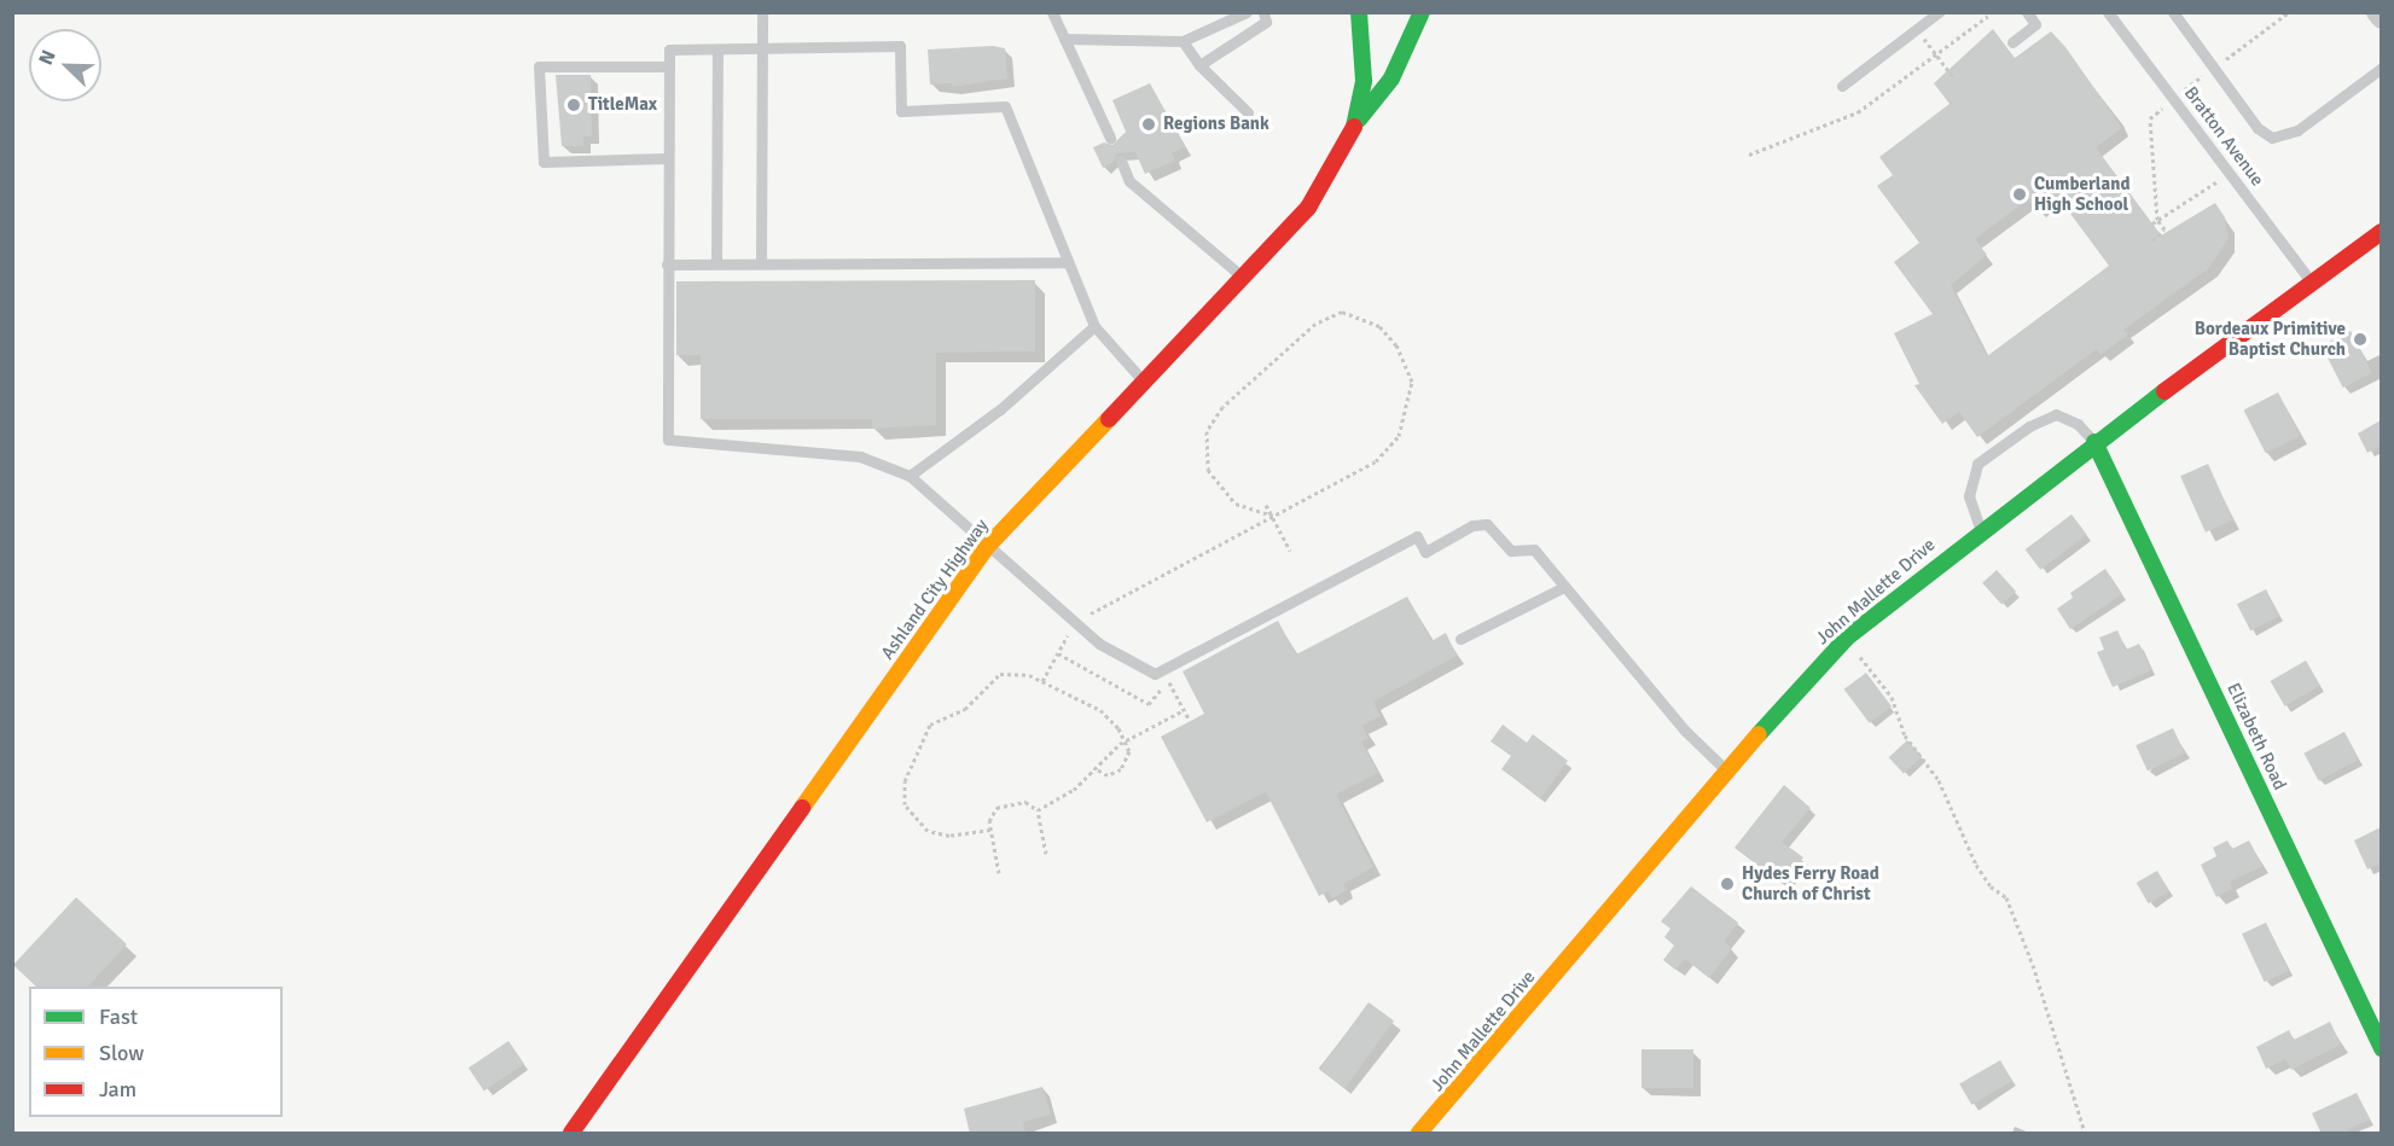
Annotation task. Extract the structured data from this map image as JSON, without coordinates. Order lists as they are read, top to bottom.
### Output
{
  "streets": {
    "street": ["Ashland City Highway", "John Mallette Drive", "Elizabeth Road"],
    "lane": ["Bratton Avenue"]
  },
  "crossings": [
    ["Bratton Avenue", "John Mallette Drive"],
    ["John Mallette Drive", "Elizabeth Road"]
  ],
  "places": [
    "TitleMax",
    "Regions Bank",
    "Cumberland High School",
    "Bordeaux Primitive Baptist Church",
    "Hydes Ferry Road Church of Christ"
  ],
  "legend": ["Fast", "Slow", "Jam"],
  "north": "top left"
}
